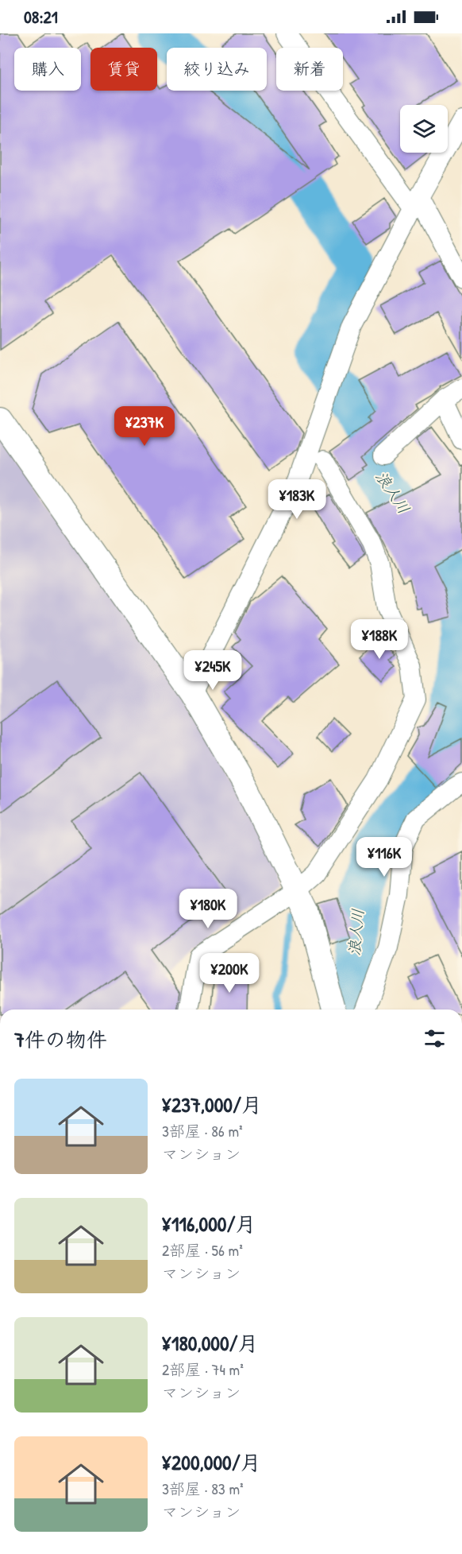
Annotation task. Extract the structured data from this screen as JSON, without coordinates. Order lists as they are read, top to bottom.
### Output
{
  "water": ["浪人川"],
  "page": {
    "status": "08:21",
    "chip": [
      "購入",
      "賃貸",
      "絞り込み",
      "新着"
    ],
    "price": [
      "¥237K",
      "¥183K",
      "¥188K",
      "¥245K",
      "¥116K",
      "¥180K",
      "¥200K"
    ],
    "heading": "7件の物件",
    "list": [
      {
        "name": "¥237,000/月",
        "note": "3部屋 · 86 m² · マンション"
      },
      {
        "name": "¥116,000/月",
        "note": "2部屋 · 56 m² · マンション"
      },
      {
        "name": "¥180,000/月",
        "note": "2部屋 · 74 m² · マンション"
      },
      {
        "name": "¥200,000/月",
        "note": "3部屋 · 83 m² · マンション"
      }
    ]
  }
}
